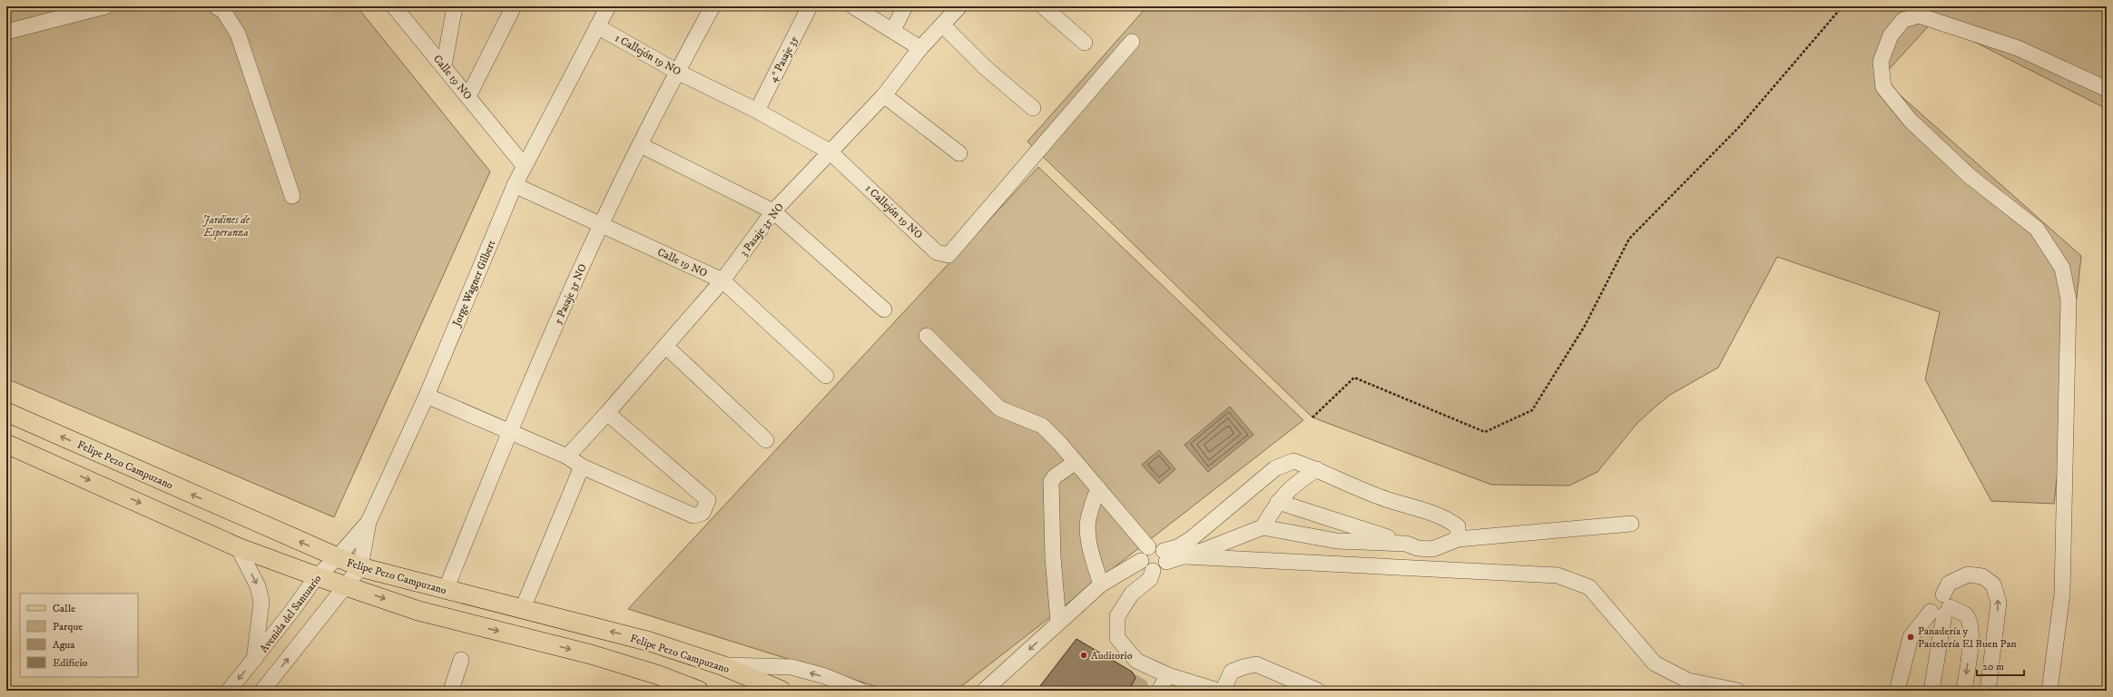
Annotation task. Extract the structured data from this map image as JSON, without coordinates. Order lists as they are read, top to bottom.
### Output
{
  "streets": {
    "main road": ["Felipe Pezo Campuzano"],
    "street": [
      "1 Callejón 19 NO",
      "4° Pasaje 35",
      "Calle 19 NO",
      "3 Pasaje 35 NO",
      "Jorge Wagner Gilbert",
      "5 Pasaje 35 NO",
      "Avenida del Santuario"
    ]
  },
  "crossings": [
    ["1 Callejón 19 NO", "4° Pasaje 35"],
    ["1 Callejón 19 NO", "3 Pasaje 35 NO"],
    ["1 Callejón 19 NO", "Jorge Wagner Gilbert"],
    ["1 Callejón 19 NO", "5 Pasaje 35 NO"],
    ["Calle 19 NO", "3 Pasaje 35 NO"],
    ["Calle 19 NO", "Jorge Wagner Gilbert"],
    ["Calle 19 NO", "5 Pasaje 35 NO"],
    ["Jorge Wagner Gilbert", "Felipe Pezo Campuzano"],
    ["Jorge Wagner Gilbert", "Avenida del Santuario"],
    ["5 Pasaje 35 NO", "Felipe Pezo Campuzano"],
    ["Felipe Pezo Campuzano", "Avenida del Santuario"]
  ],
  "parks": ["Jardines de Esperanza"],
  "places": ["Panadería y Pastelería El Buen Pan", "Auditorio"],
  "legend": [
    "Calle",
    "Parque",
    "Agua",
    "Edificio"
  ],
  "scale_bar": "20 m"
}
